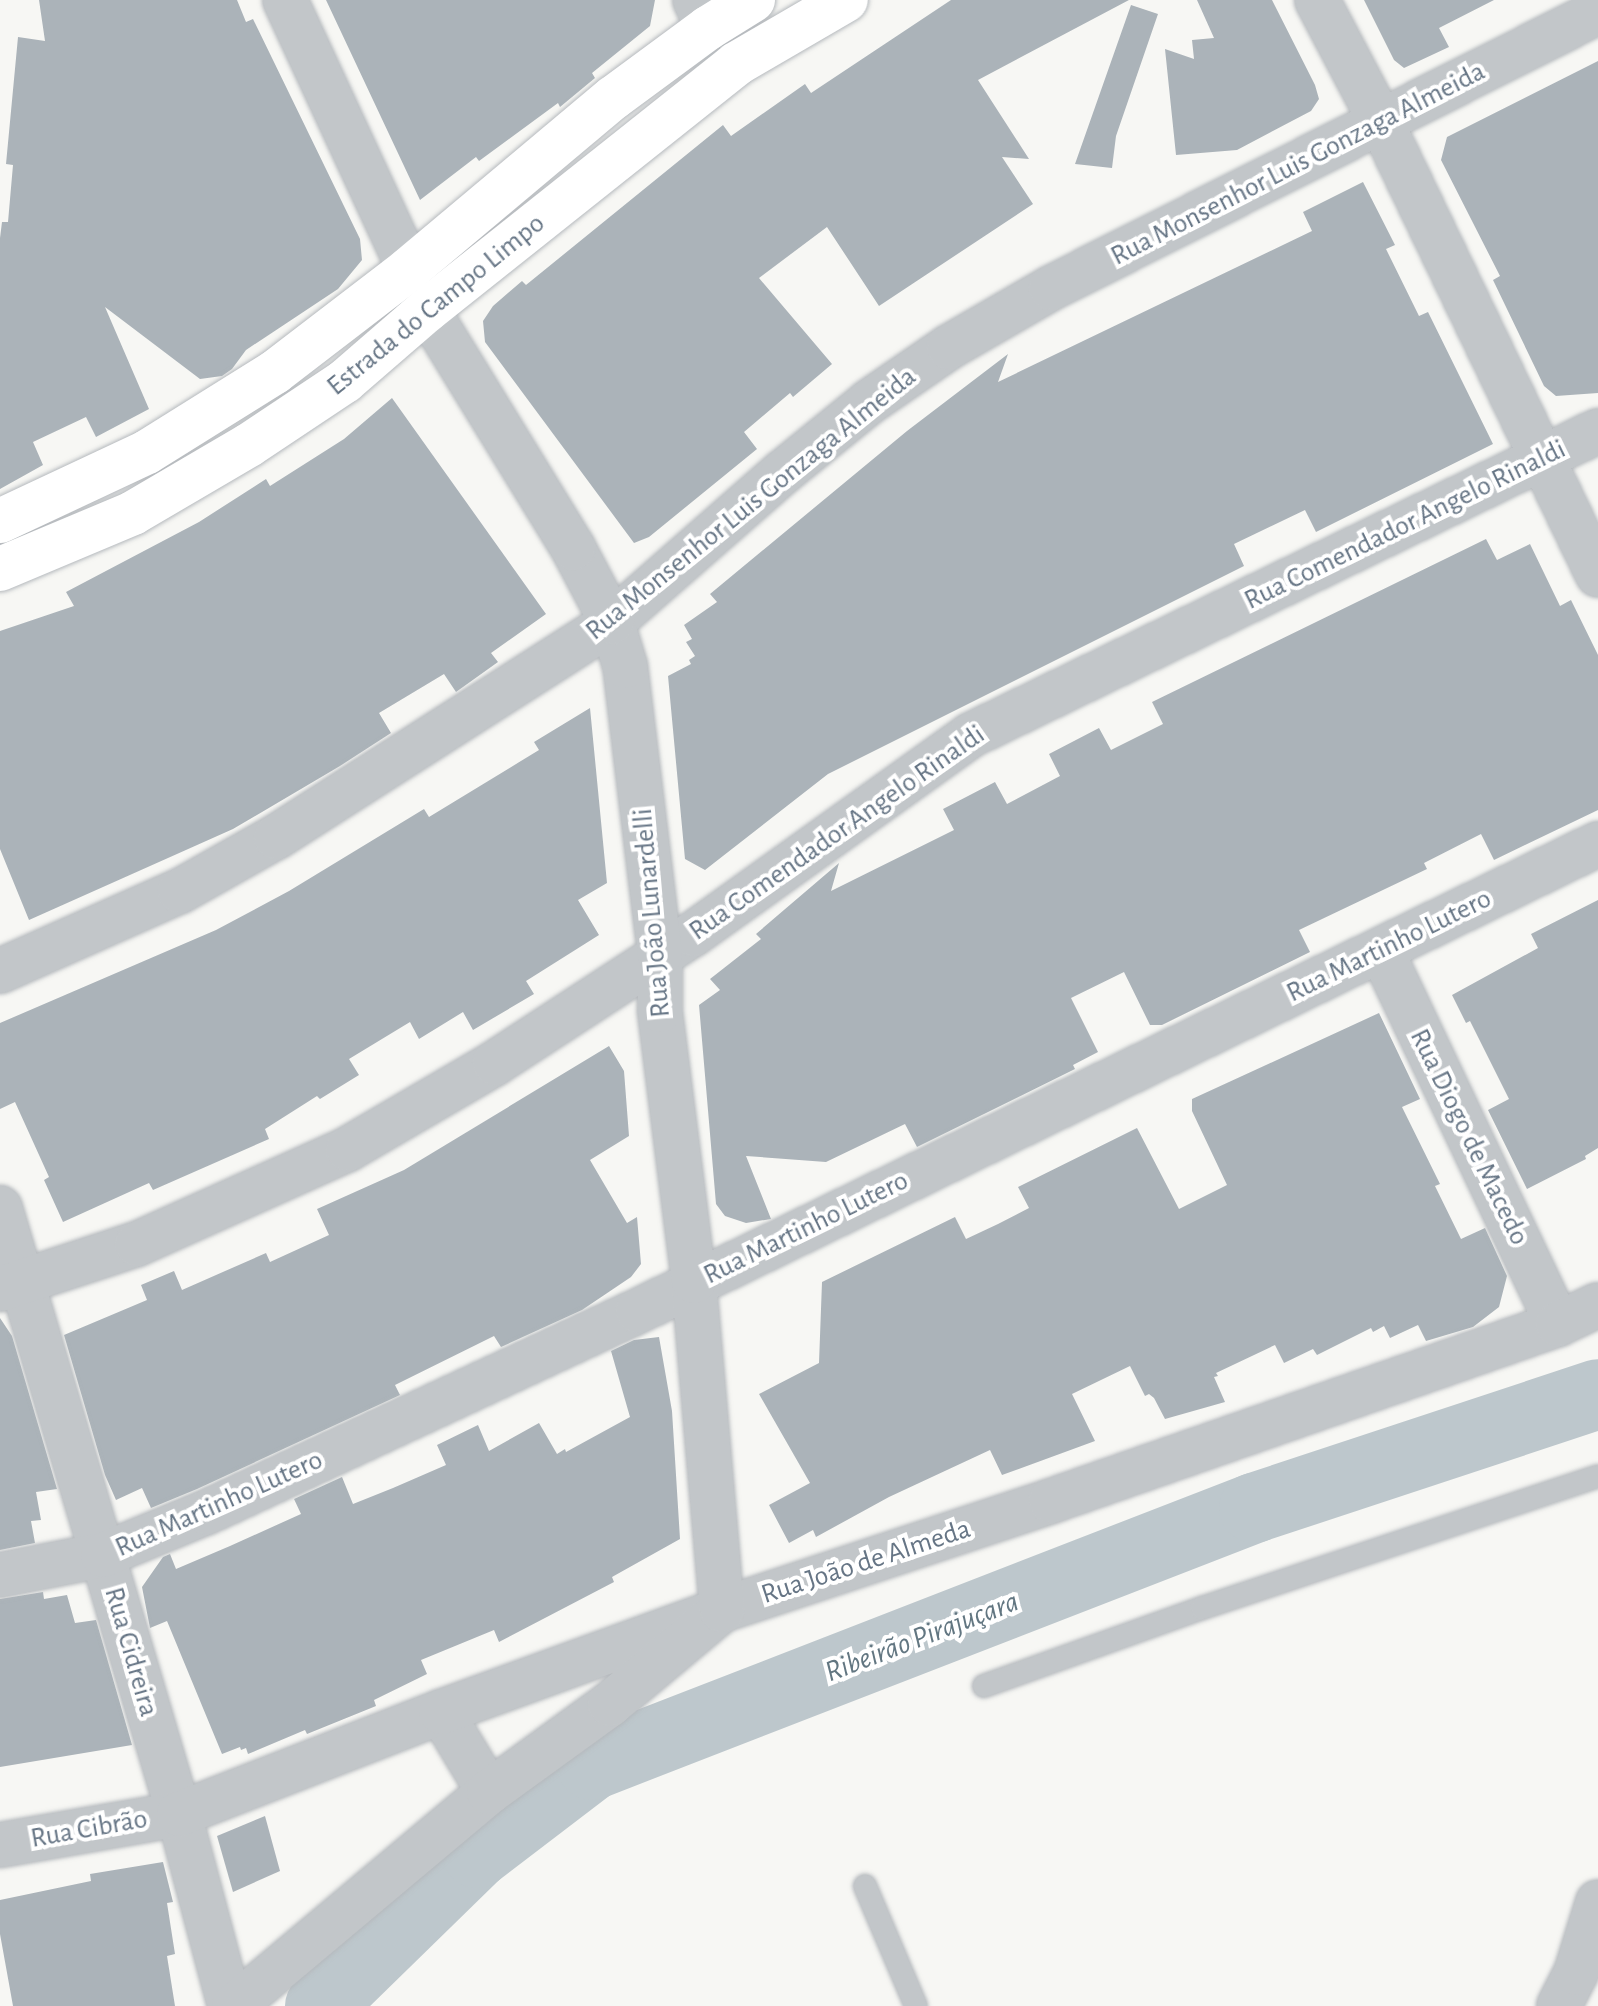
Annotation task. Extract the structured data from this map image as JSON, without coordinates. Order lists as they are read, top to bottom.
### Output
{
  "streets": {
    "main road": ["Estrada do Campo Limpo"],
    "street": [
      "Rua Monsenhor Luis Gonzaga Almeida",
      "Rua Comendador Angelo Rinaldi",
      "Rua João Lunardelli",
      "Rua Martinho Lutero",
      "Rua Diogo de Macedo",
      "Rua João de Almeda",
      "Rua Cidreira",
      "Rua Cibrão"
    ]
  },
  "crossings": [
    ["Rua Monsenhor Luis Gonzaga Almeida", "Rua João Lunardelli"],
    ["Estrada do Campo Limpo", "Rua João Lunardelli"],
    ["Rua Comendador Angelo Rinaldi", "Rua João Lunardelli"],
    ["Rua Comendador Angelo Rinaldi", "Rua Cidreira"],
    ["Rua João Lunardelli", "Rua Martinho Lutero"],
    ["Rua João Lunardelli", "Rua João de Almeda"],
    ["Rua Martinho Lutero", "Rua Diogo de Macedo"],
    ["Rua Martinho Lutero", "Rua Cidreira"],
    ["Rua Diogo de Macedo", "Rua João de Almeda"],
    ["Rua João de Almeda", "Rua Cidreira"],
    ["Rua João de Almeda", "Rua Cibrão"],
    ["Rua Cidreira", "Rua Cibrão"]
  ],
  "water": ["Ribeirão Pirajuçara"]
}
